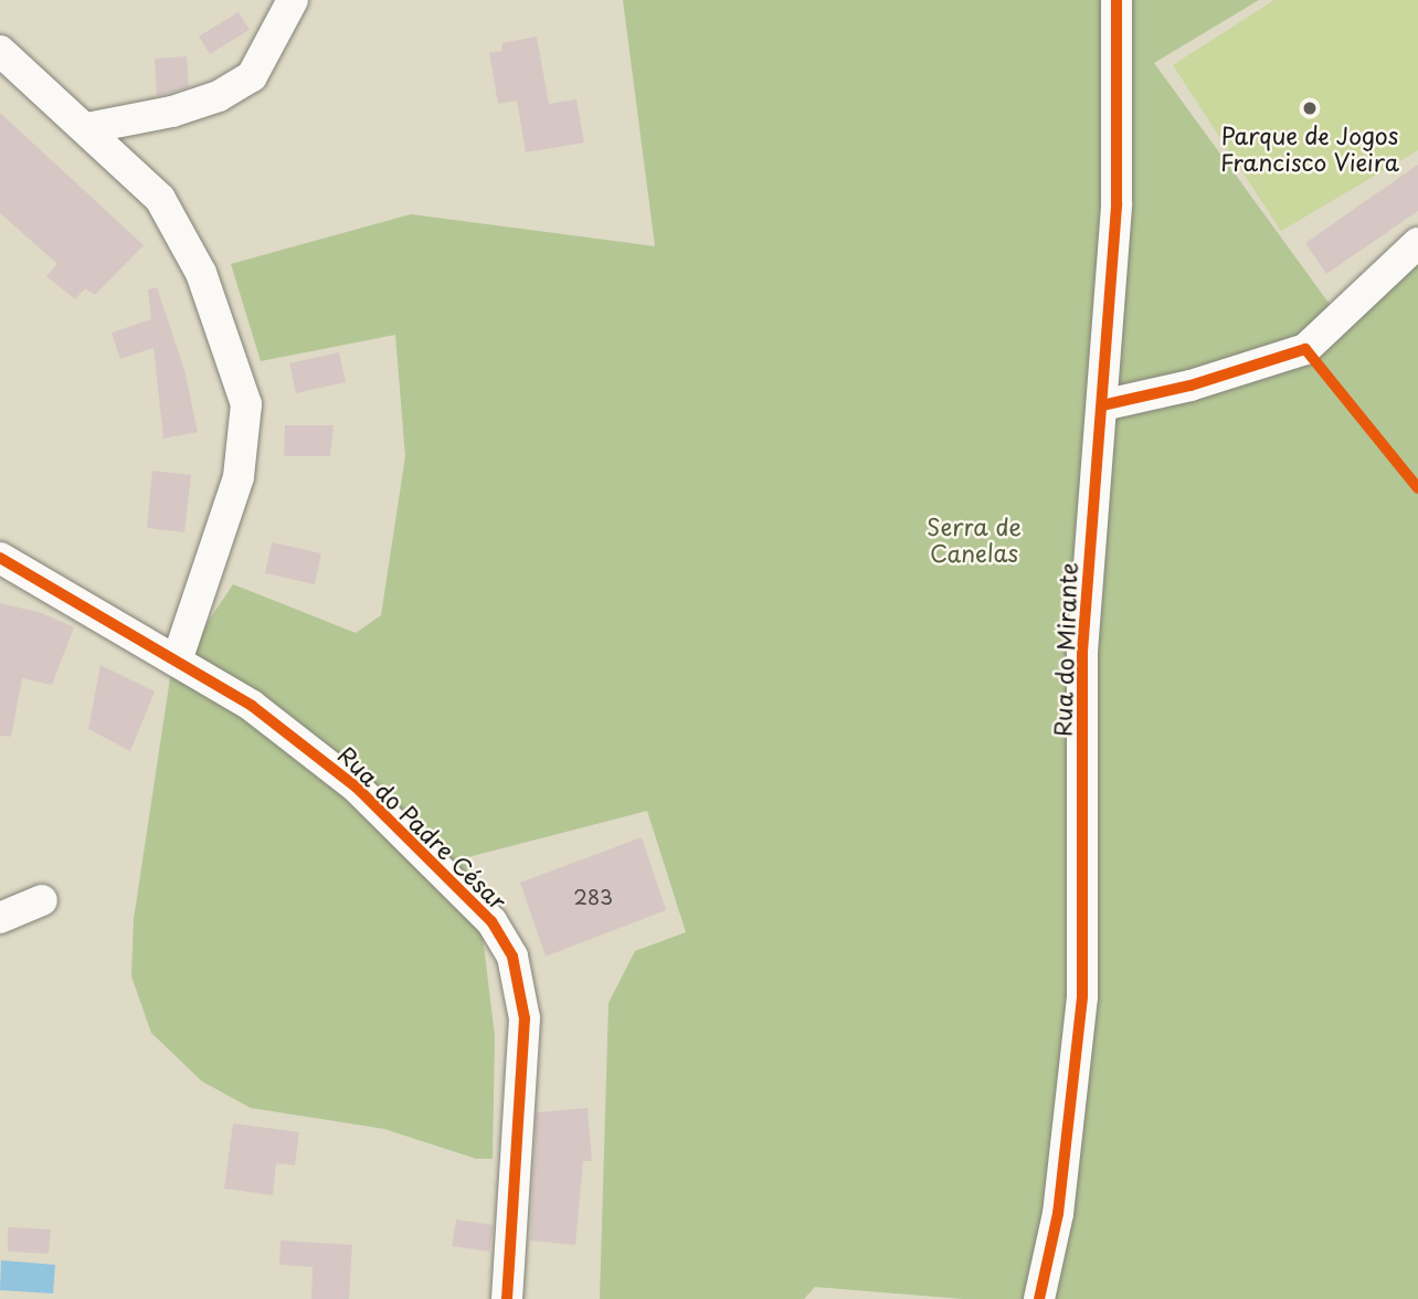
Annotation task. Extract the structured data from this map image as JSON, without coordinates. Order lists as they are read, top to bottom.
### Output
{
  "streets": {
    "street": ["Rua do Mirante", "Rua do Padre César"]
  },
  "parks": ["Serra de Canelas"],
  "places": ["Parque de Jogos Francisco Vieira"],
  "house_numbers": ["283"]
}
